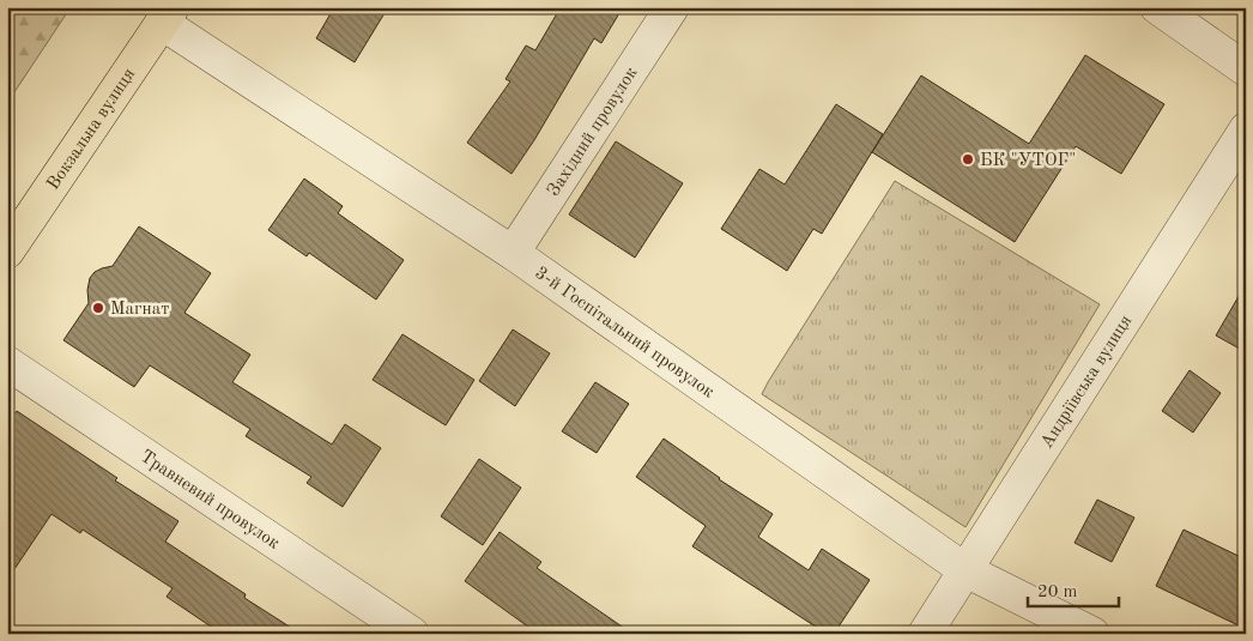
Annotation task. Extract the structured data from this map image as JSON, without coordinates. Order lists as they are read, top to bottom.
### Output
{
  "streets": {
    "main road": ["Вокзальна вулиця"],
    "street": [
      "Західний провулок",
      "3-й Госпітальний провулок",
      "Андріївська вулиця",
      "Травневий провулок"
    ]
  },
  "crossings": [
    ["Вокзальна вулиця", "3-й Госпітальний провулок"],
    ["Західний провулок", "3-й Госпітальний провулок"],
    ["3-й Госпітальний провулок", "Андріївська вулиця"]
  ],
  "places": ["БК \"УТОГ\"", "Магнат"],
  "scale_bar": "20 m"
}
